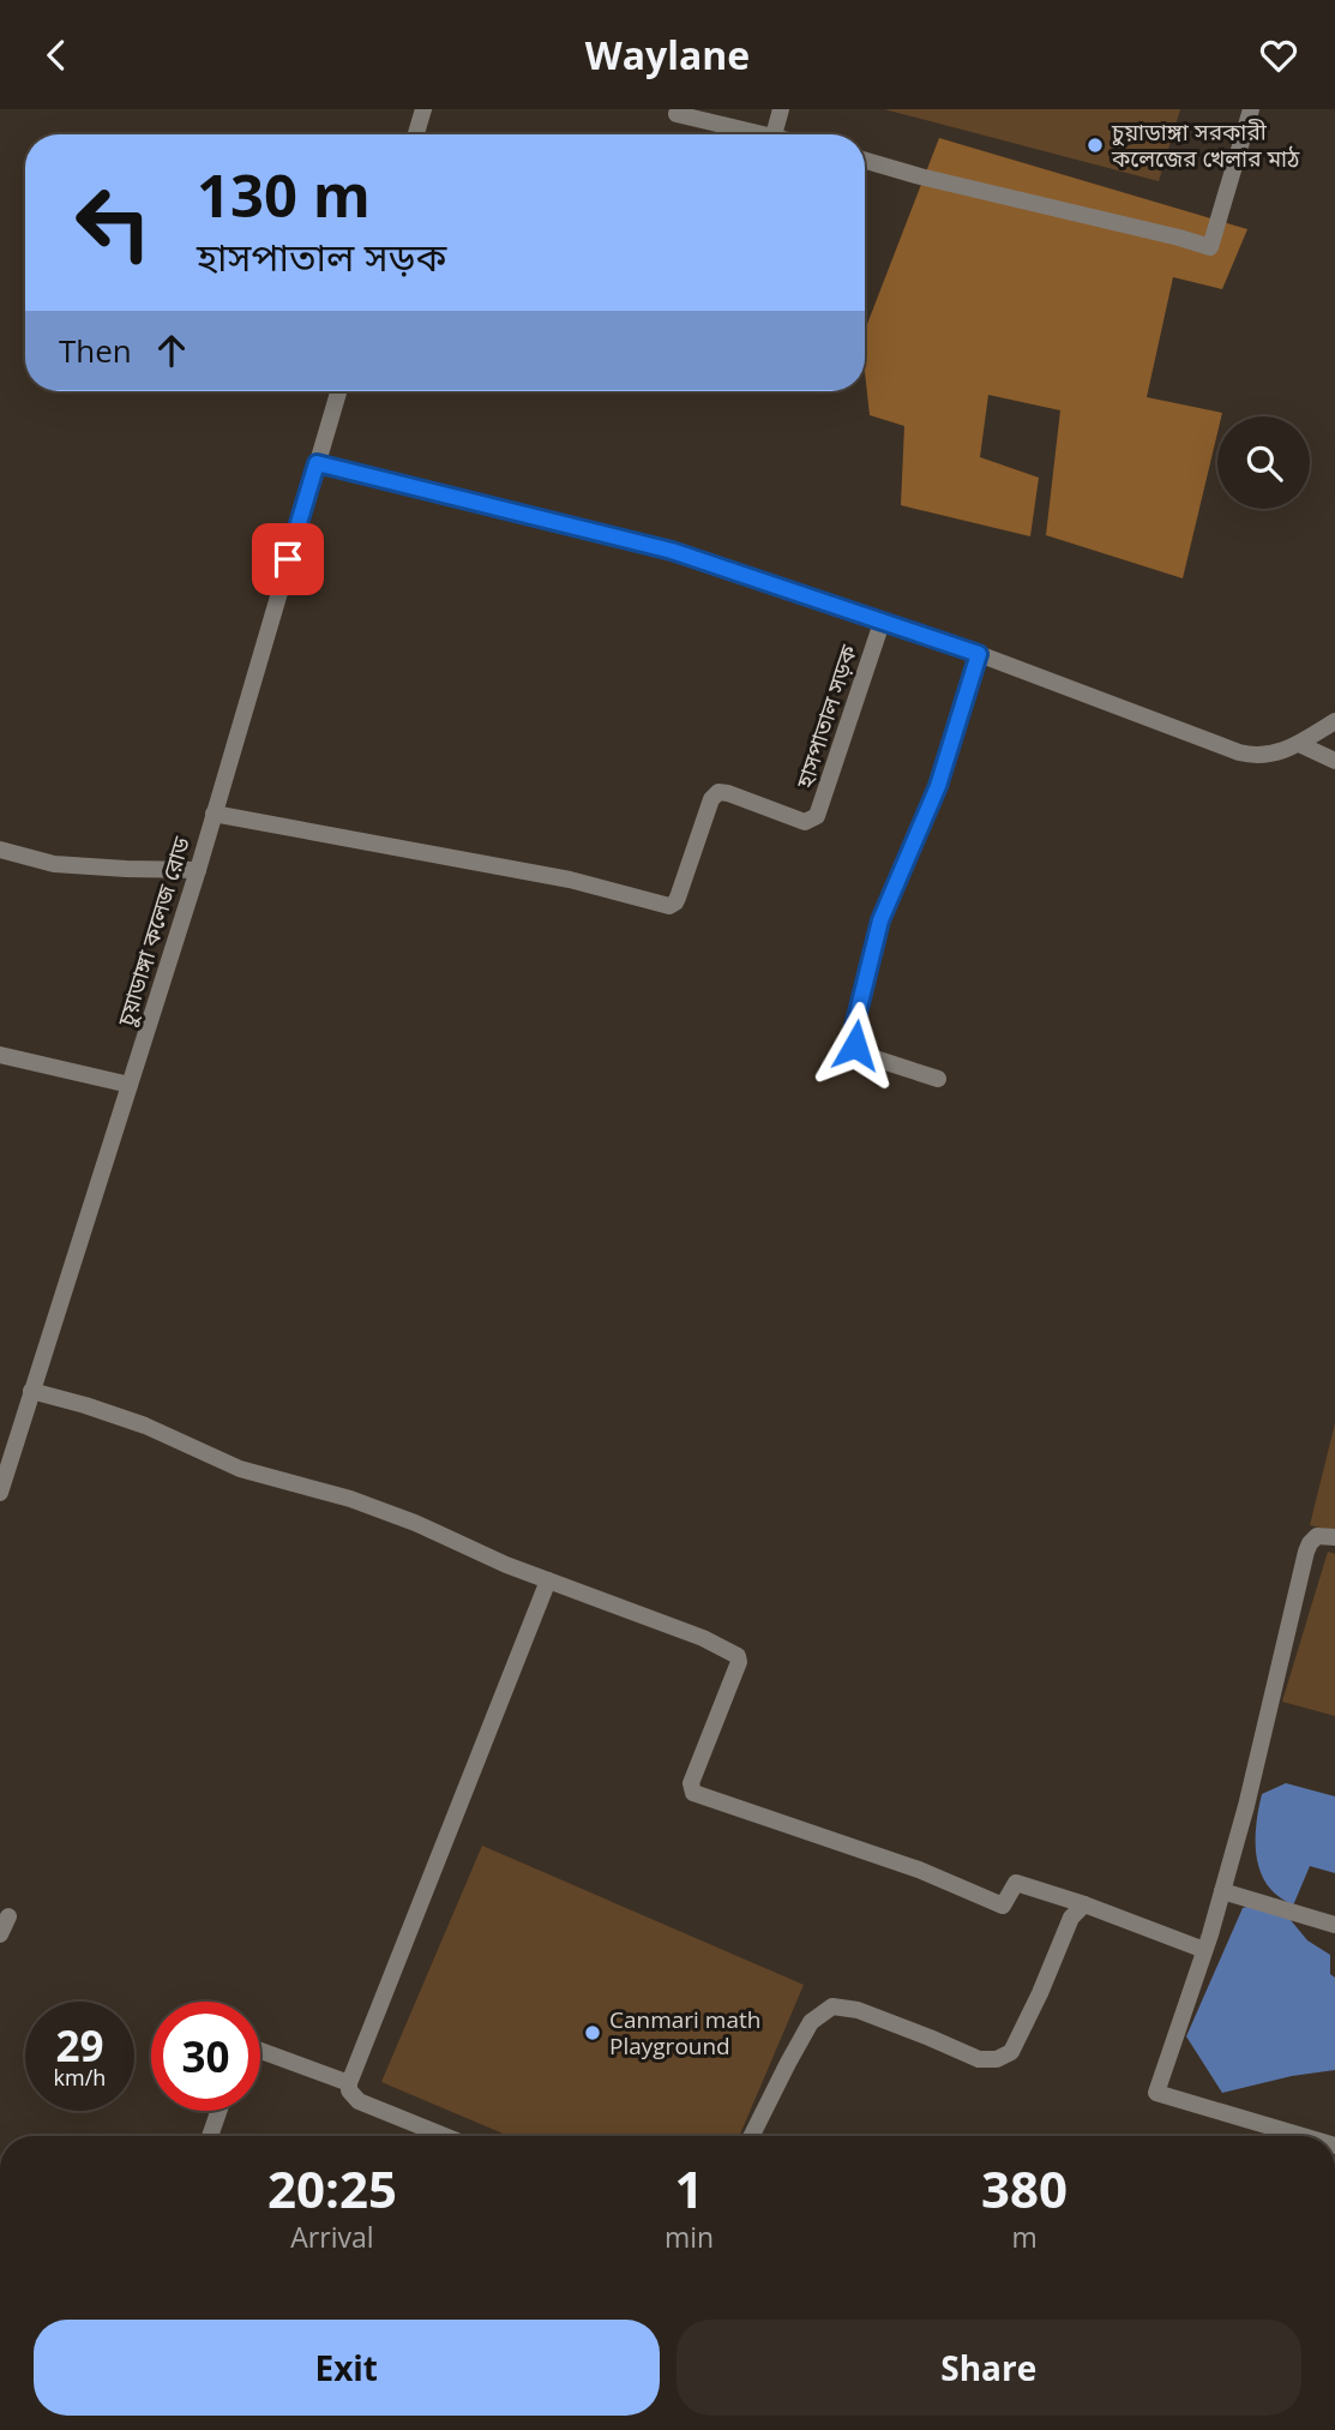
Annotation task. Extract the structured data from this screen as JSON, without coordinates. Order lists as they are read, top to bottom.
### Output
{
  "streets": {
    "street": ["হাসপাতাল সড়ক", "চুয়াডাঙ্গা কলেজ রোড"]
  },
  "crossings": [
    ["হাসপাতাল সড়ক", "চুয়াডাঙ্গা কলেজ রোড"]
  ],
  "places": ["চুয়াডাঙ্গা সরকারী কলেজের খেলার মাঠ", "Canmari math Playground"],
  "page": {
    "header": "Waylane",
    "turn": ["130 m", "হাসপাতাল সড়ক"],
    "then": "Then",
    "speed": "29 km/h",
    "limit": "30",
    "eta": [
      "20:25",
      "Arrival",
      "1",
      "min",
      "380",
      "m"
    ],
    "buttons": ["Exit", "Share"]
  }
}
